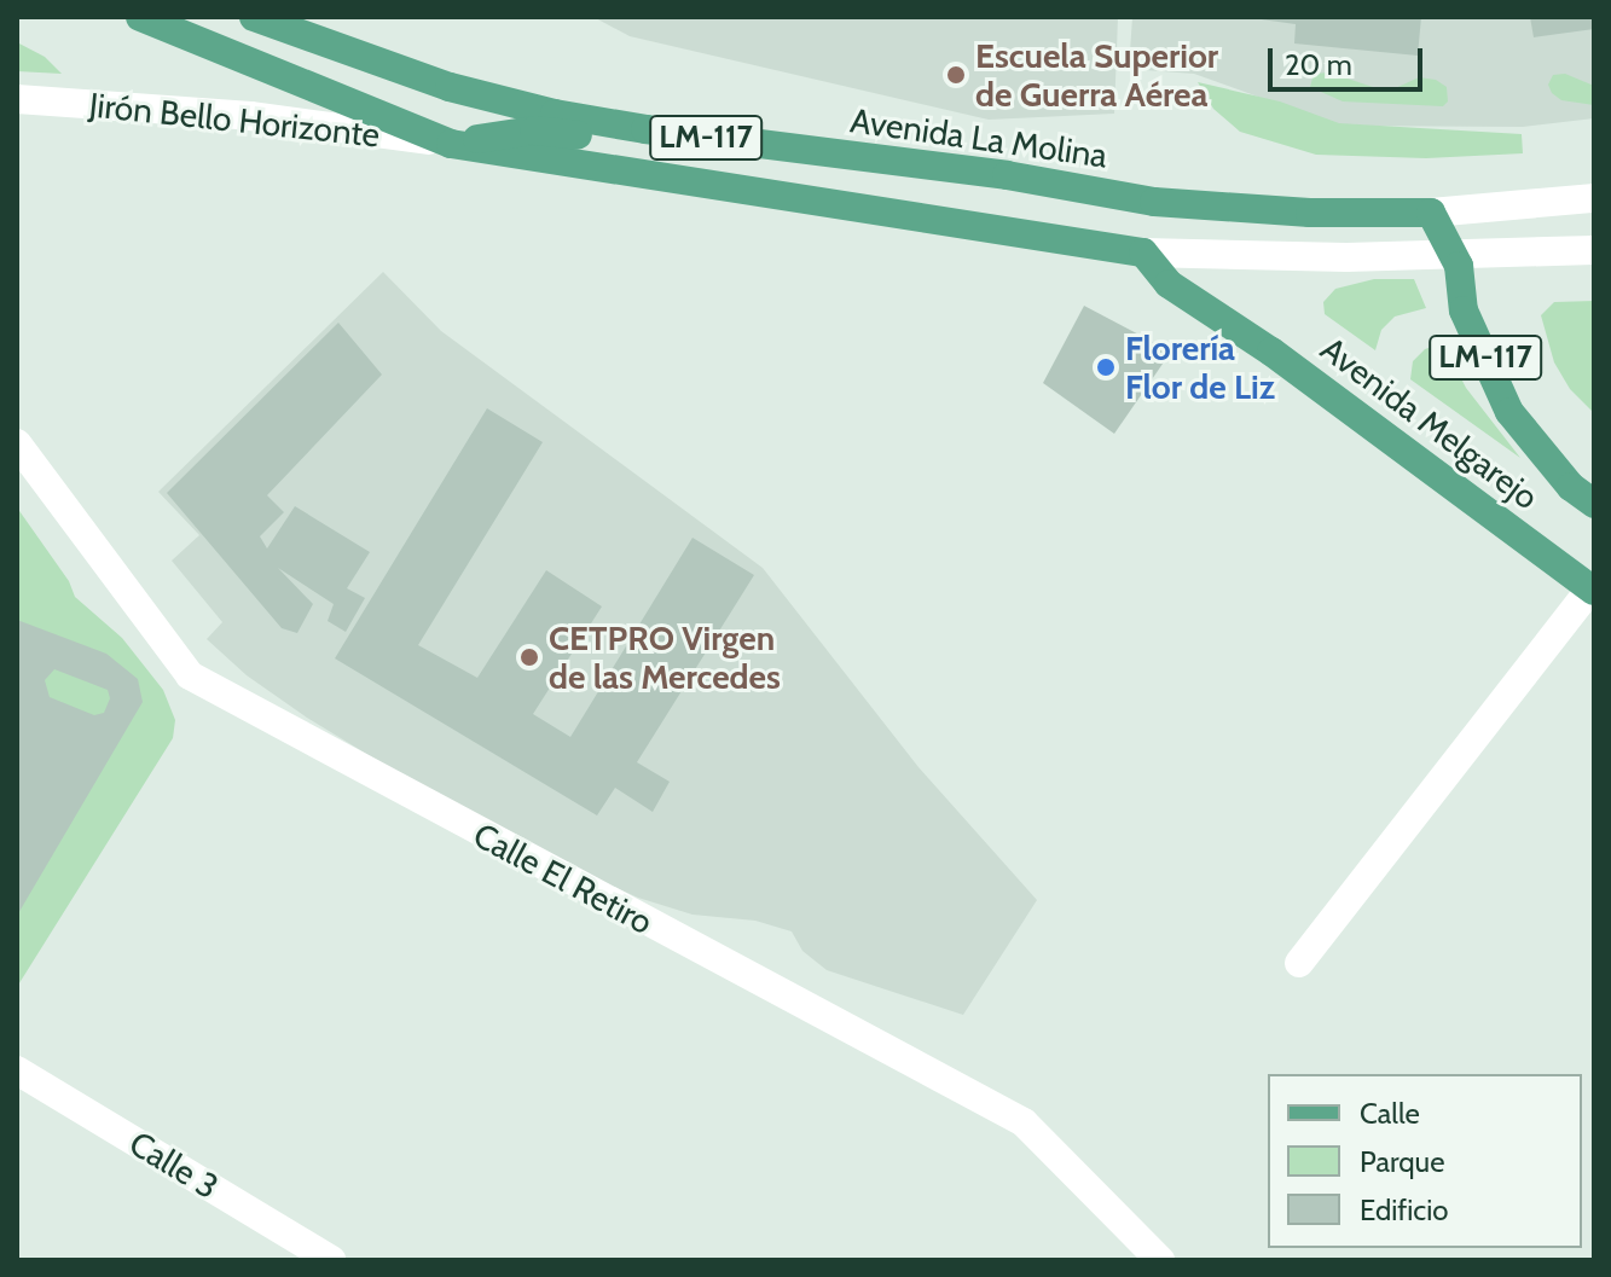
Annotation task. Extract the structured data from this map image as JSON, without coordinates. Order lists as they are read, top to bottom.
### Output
{
  "streets": {
    "main road": ["LM-117", "Avenida La Molina", "Avenida Melgarejo"],
    "street": ["Jirón Bello Horizonte", "Calle El Retiro", "Calle 3"]
  },
  "crossings": [
    ["Jirón Bello Horizonte", "LM-117"],
    ["LM-117", "Avenida Melgarejo"],
    ["Avenida La Molina", "Avenida Melgarejo"]
  ],
  "places": ["Escuela Superior de Guerra Aérea", "Florería Flor de Liz", "CETPRO Virgen de las Mercedes"],
  "legend": ["Calle", "Parque", "Edificio"],
  "scale_bar": "20 m"
}
